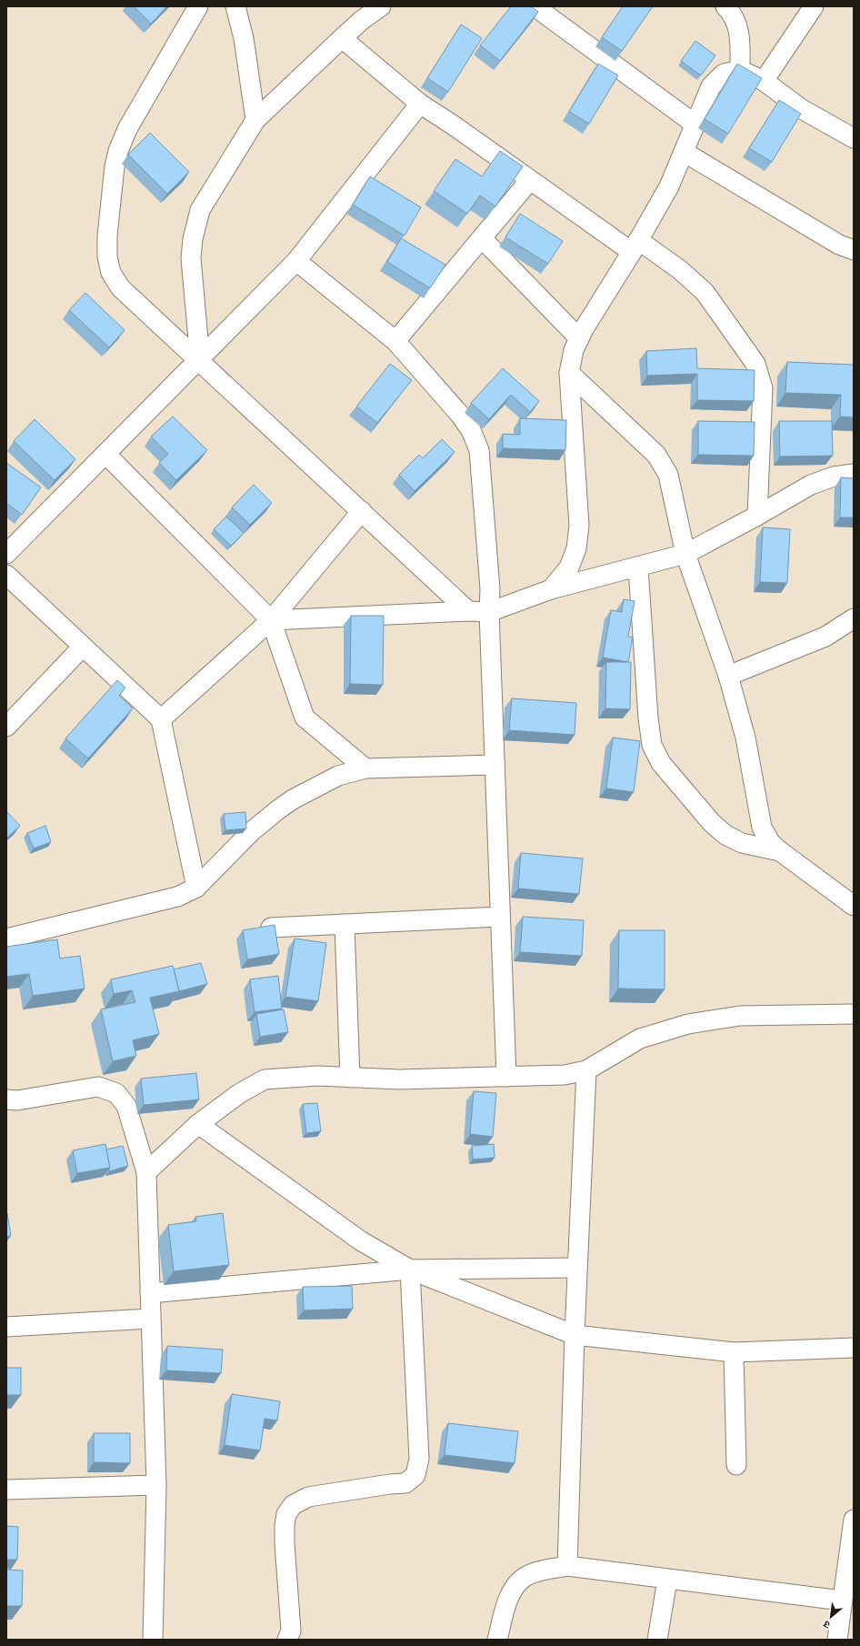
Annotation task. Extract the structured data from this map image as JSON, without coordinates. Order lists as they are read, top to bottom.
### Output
{
  "north": "bottom left"
}
